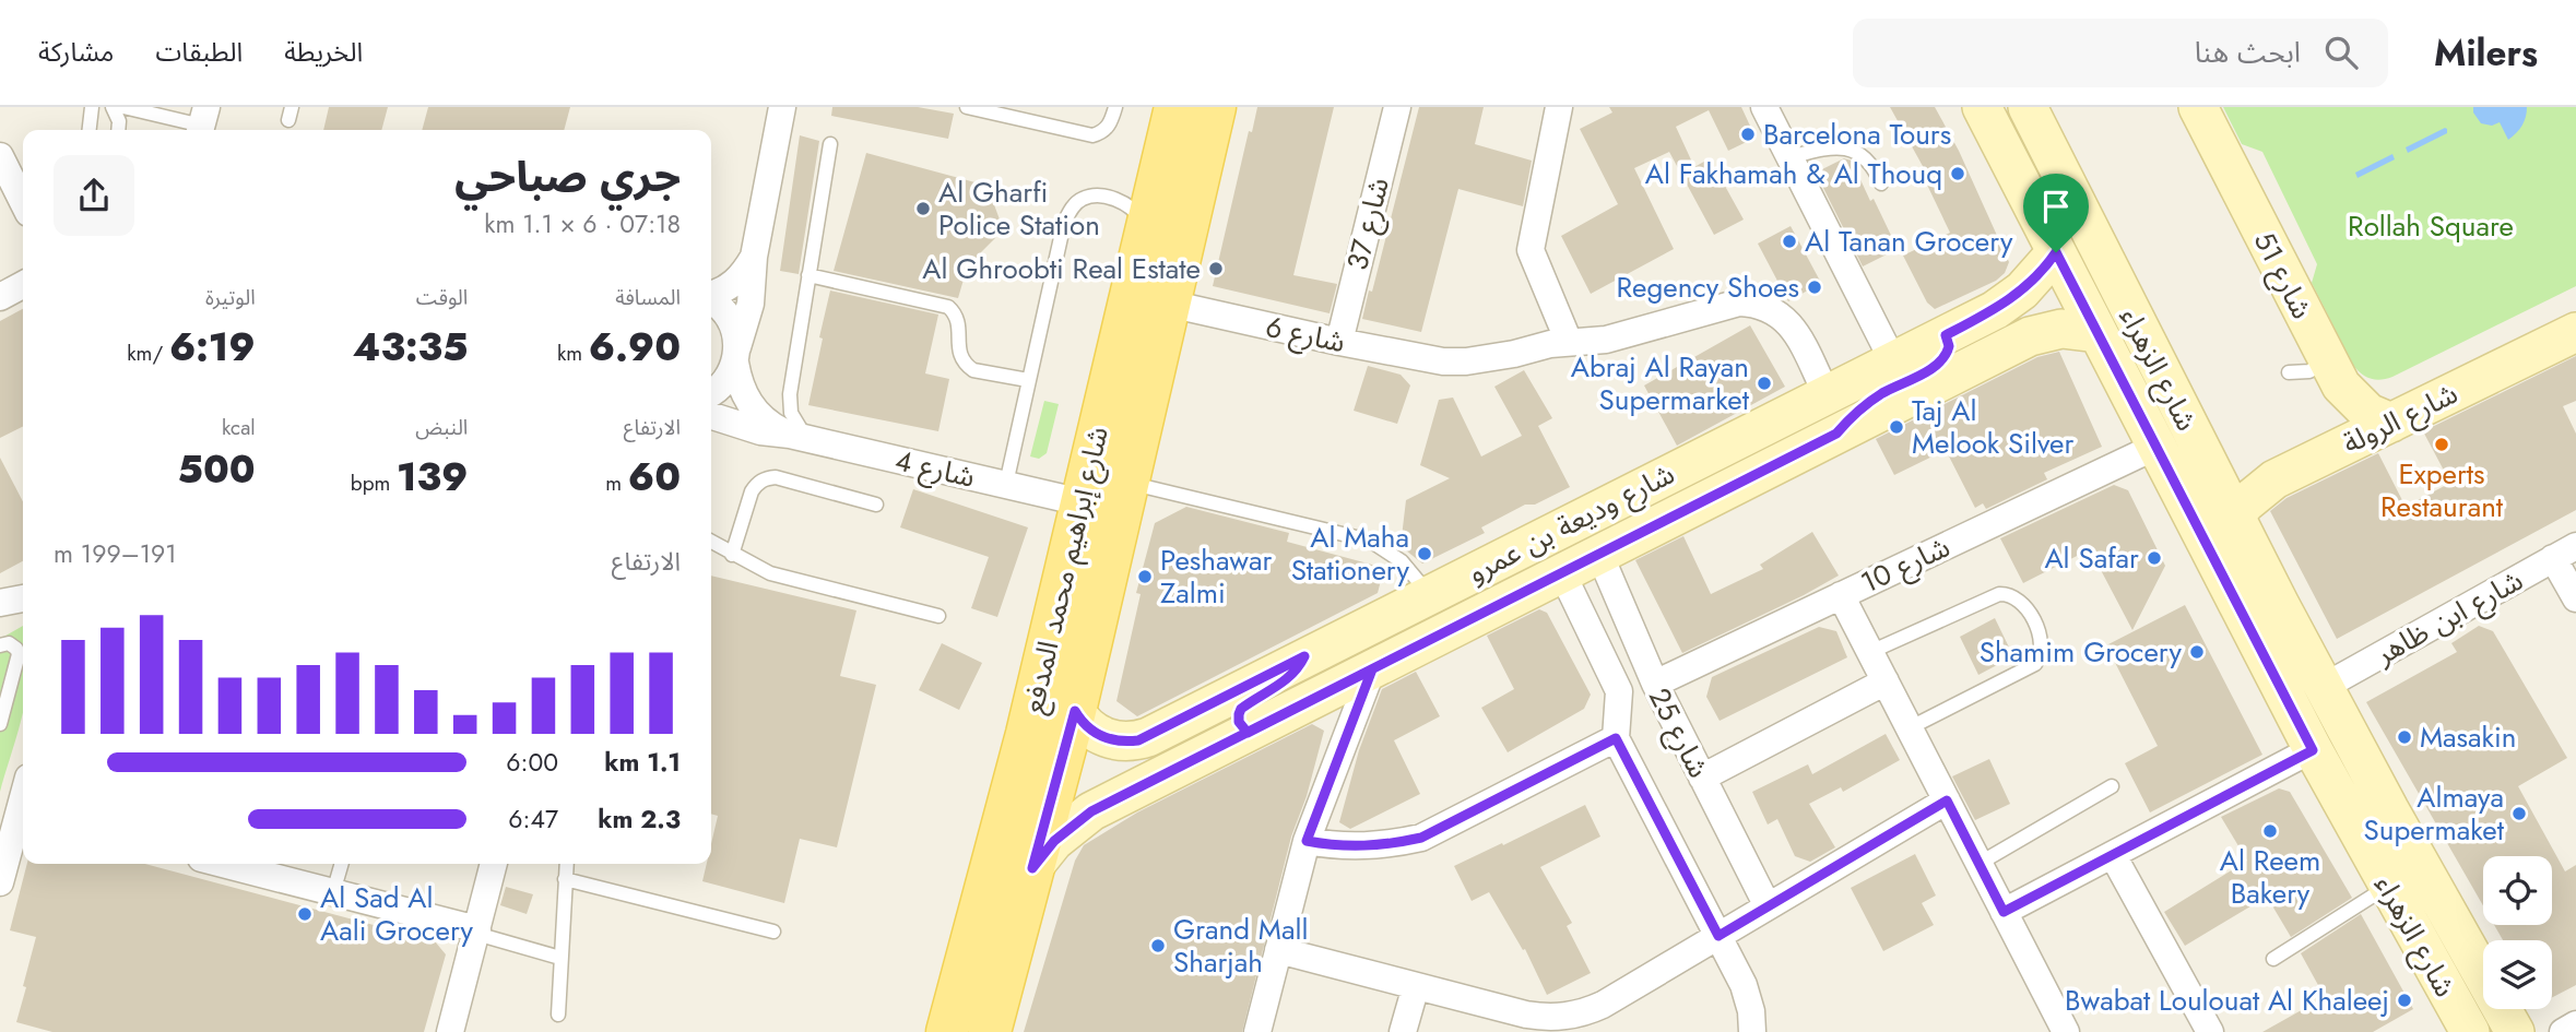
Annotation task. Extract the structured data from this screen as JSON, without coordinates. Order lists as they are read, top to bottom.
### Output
{
  "streets": {
    "main road": ["شارع إبراهيم محمد المدفع"],
    "street": [
      "شارع 37",
      "شارع 51",
      "شارع 6",
      "شارع الزهراء",
      "شارع الرولة",
      "شارع 4",
      "شارع وديعة بن عمرو",
      "شارع 10",
      "شارع ابن ظاهر",
      "شارع 25"
    ]
  },
  "crossings": [
    ["شارع 37", "شارع 6"],
    ["شارع 51", "شارع الرولة"],
    ["شارع 6", "شارع وديعة بن عمرو"],
    ["شارع 6", "شارع إبراهيم محمد المدفع"],
    ["شارع الزهراء", "شارع الرولة"],
    ["شارع الزهراء", "شارع وديعة بن عمرو"],
    ["شارع الزهراء", "شارع 10"],
    ["شارع الزهراء", "شارع ابن ظاهر"],
    ["شارع 4", "شارع إبراهيم محمد المدفع"],
    ["شارع وديعة بن عمرو", "شارع إبراهيم محمد المدفع"],
    ["شارع وديعة بن عمرو", "شارع 25"],
    ["شارع 10", "شارع 25"]
  ],
  "parks": ["Rollah Square"],
  "places": [
    "Barcelona Tours",
    "Al Fakhamah & Al Thouq",
    "Al Gharfi Police Station",
    "Al Tanan Grocery",
    "Al Ghroobti Real Estate",
    "Regency Shoes",
    "Abraj Al Rayan Supermarket",
    "Taj Al Melook Silver",
    "Experts Restaurant",
    "Al Maha Stationery",
    "Al Safar",
    "Peshawar Zalmi",
    "Shamim Grocery",
    "Masakin",
    "Almaya Supermaket",
    "Al Reem Bakery",
    "Al Sad Al Aali Grocery",
    "Grand Mall Sharjah",
    "Bwabat Loulouat Al Khaleej"
  ],
  "page": {
    "header": "Milers",
    "search": "ابحث هنا",
    "nav": ["الخريطة", "الطبقات", "مشاركة"],
    "heading": ["جري صباحي", "07:18 · 6 × 1.1 km"],
    "stats": [
      ["المسافة", "6.90 km"],
      ["الوقت", "43:35"],
      ["الوتيرة", "6:19 /km"],
      ["الارتفاع", "60 m"],
      ["النبض", "139 bpm"],
      ["kcal", "500"]
    ],
    "chart": ["الارتفاع", "191–199 m"],
    "list": [
      {
        "name": "1.1 km",
        "note": "6:00"
      },
      {
        "name": "2.3 km",
        "note": "6:47"
      }
    ]
  }
}
